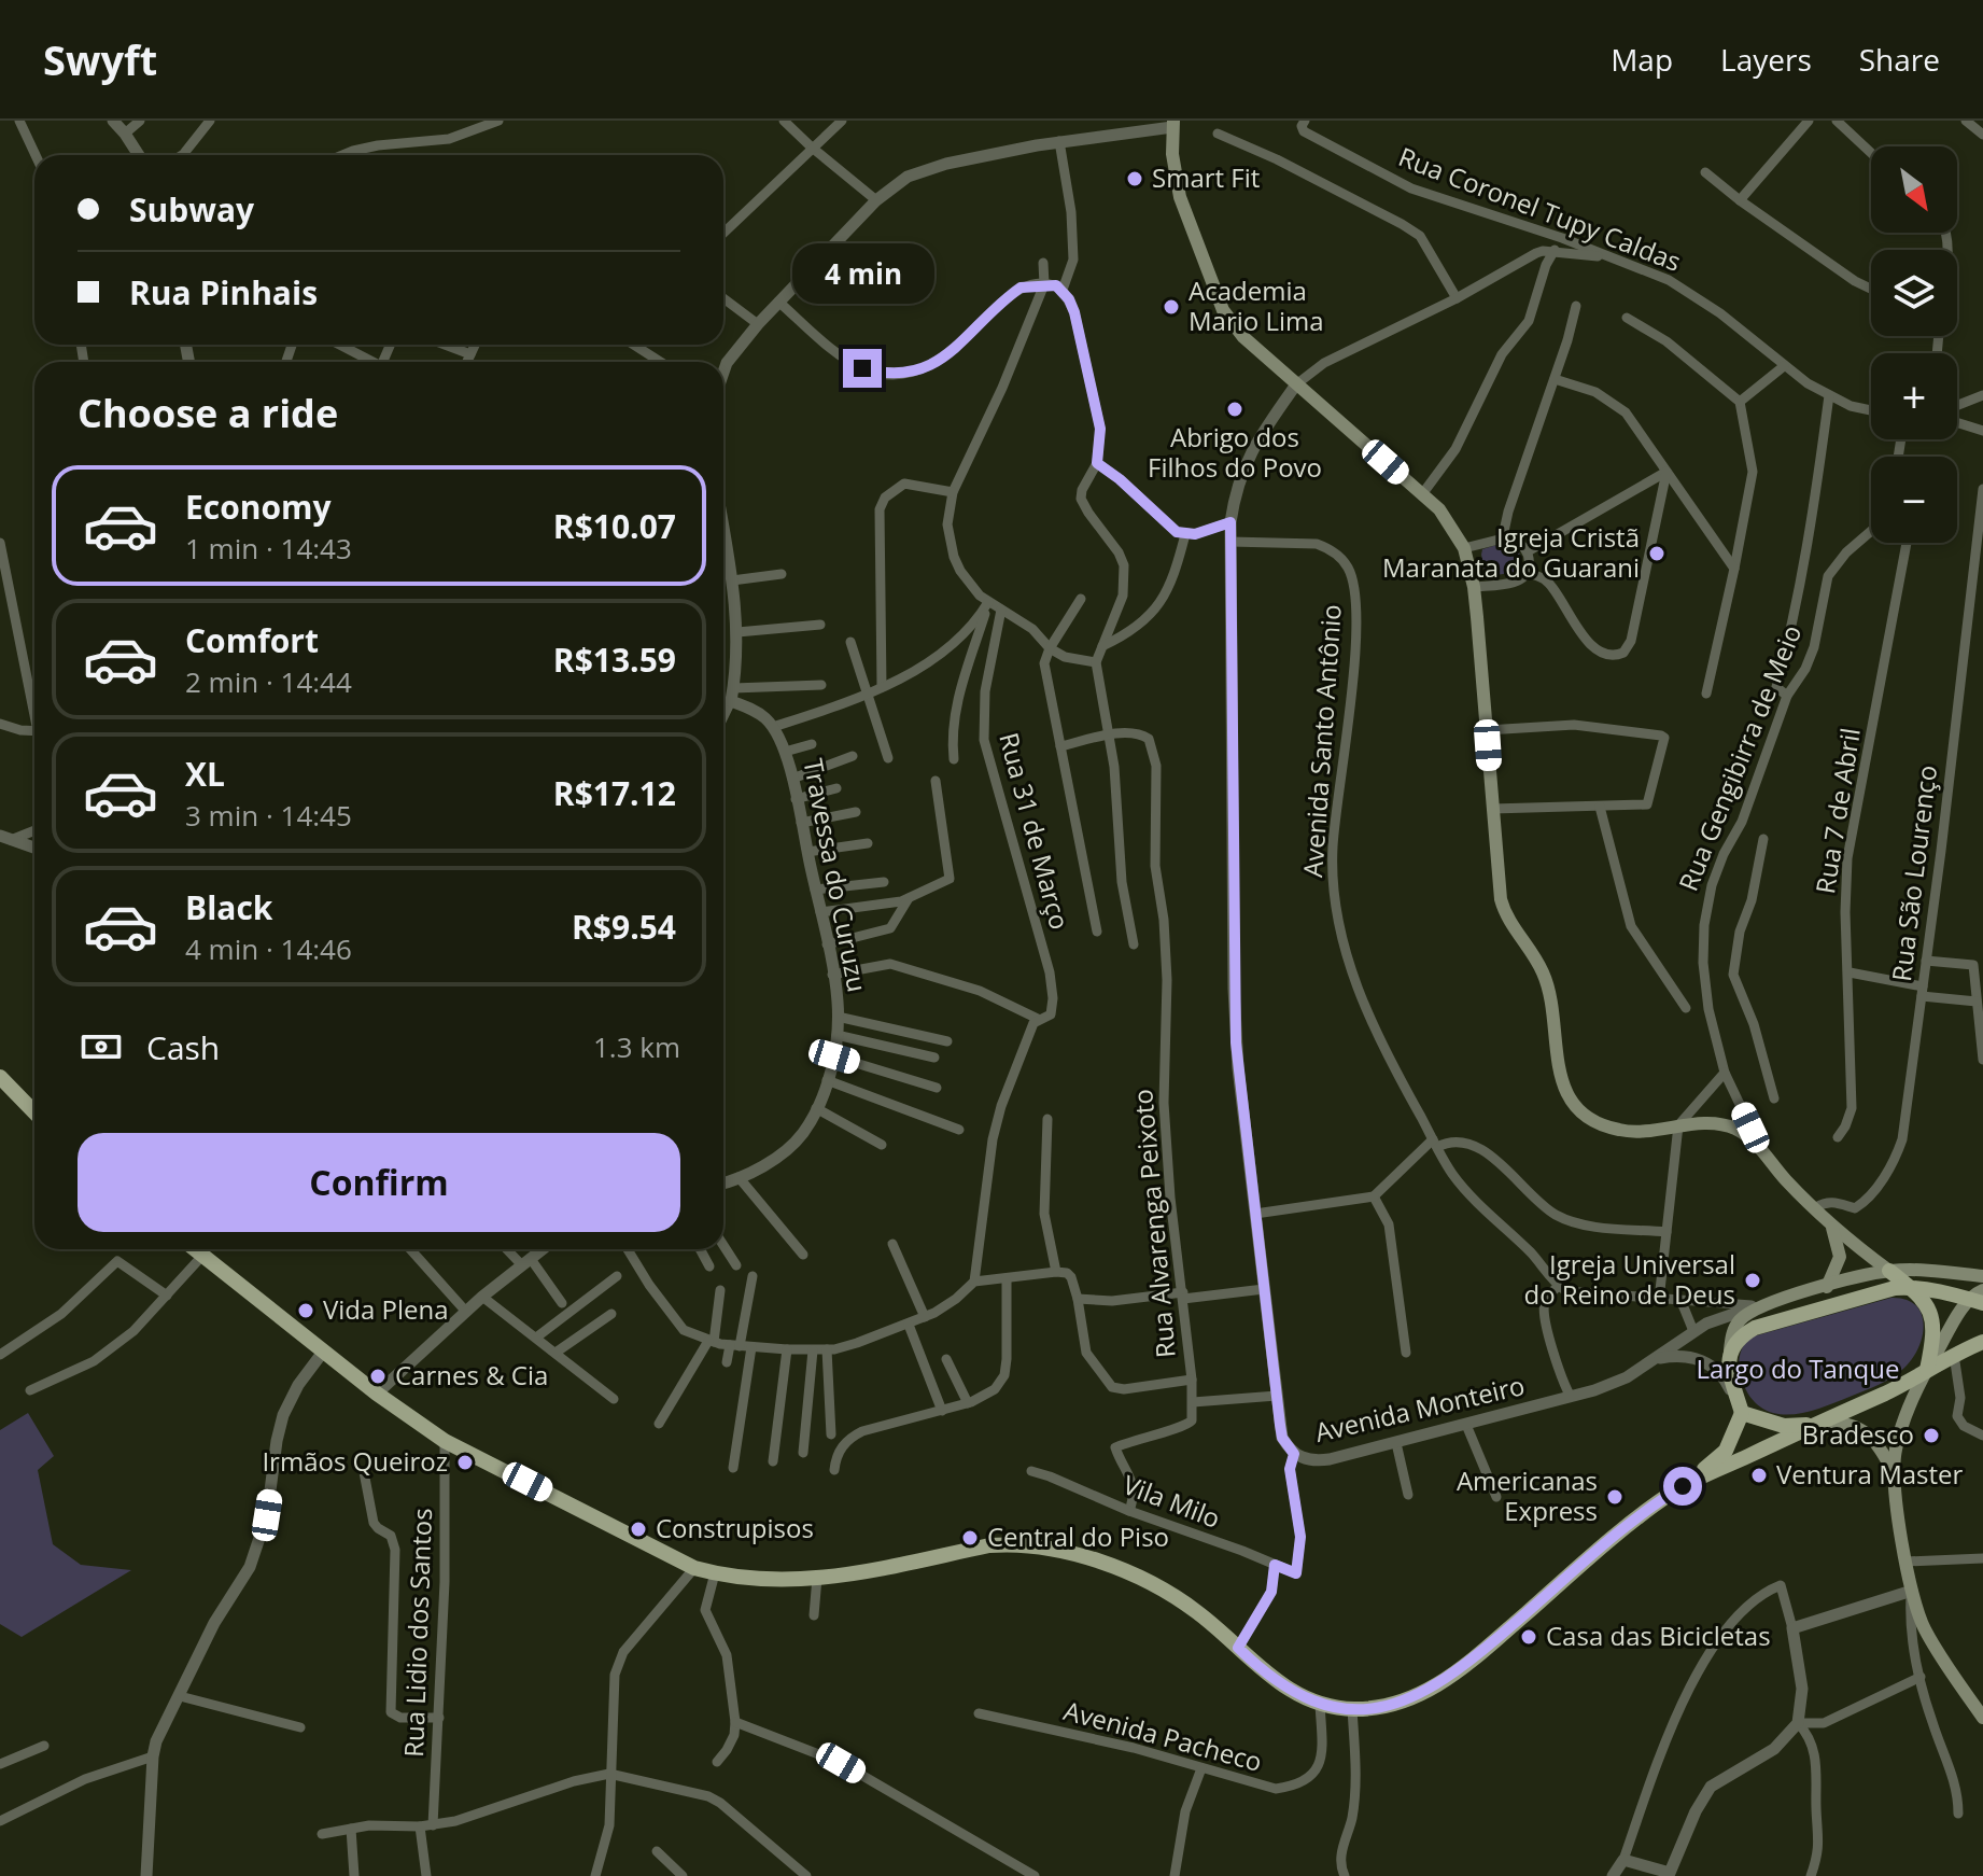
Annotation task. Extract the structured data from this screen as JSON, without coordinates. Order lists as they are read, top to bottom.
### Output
{
  "streets": {
    "main road": ["Rua Gengibirra de Meio"],
    "street": [
      "Rua Coronel Tupy Caldas",
      "Avenida Santo Antônio",
      "Rua 7 de Abril",
      "Rua 31 de Março",
      "Rua São Lourenço",
      "Travessa do Curuzu",
      "Rua Alvarenga Peixoto",
      "Avenida Monteiro",
      "Vila Milo",
      "Rua Lidio dos Santos",
      "Avenida Pacheco"
    ]
  },
  "crossings": [
    ["Avenida Santo Antônio", "Avenida Monteiro"],
    ["Rua Gengibirra de Meio", "Rua São Lourenço"],
    ["Avenida Monteiro", "Vila Milo"]
  ],
  "parks": ["Largo do Tanque"],
  "places": [
    "Smart Fit",
    "Academia Mario Lima",
    "Abrigo dos Filhos do Povo",
    "Igreja Cristã Maranata do Guarani",
    "Igreja Universal do Reino de Deus",
    "Vida Plena",
    "Carnes & Cia",
    "Bradesco",
    "Irmãos Queiroz",
    "Ventura Master",
    "Americanas Express",
    "Construpisos",
    "Central do Piso",
    "Casa das Bicicletas"
  ],
  "north": "bottom right",
  "page": {
    "header": "Swyft",
    "nav": ["Map", "Layers", "Share"],
    "map_buttons": ["+", "−"],
    "banner": ["Subway", "Rua Pinhais"],
    "bubble": "4 min",
    "heading": "Choose a ride",
    "list": [
      {
        "name": "Economy",
        "note": "1 min · 14:43",
        "value": "R$10.07"
      },
      {
        "name": "Comfort",
        "note": "2 min · 14:44",
        "value": "R$13.59"
      },
      {
        "name": "XL",
        "note": "3 min · 14:45",
        "value": "R$17.12"
      },
      {
        "name": "Black",
        "note": "4 min · 14:46",
        "value": "R$9.54"
      }
    ],
    "pay": ["Cash", "1.3 km"],
    "buttons": "Confirm"
  }
}
